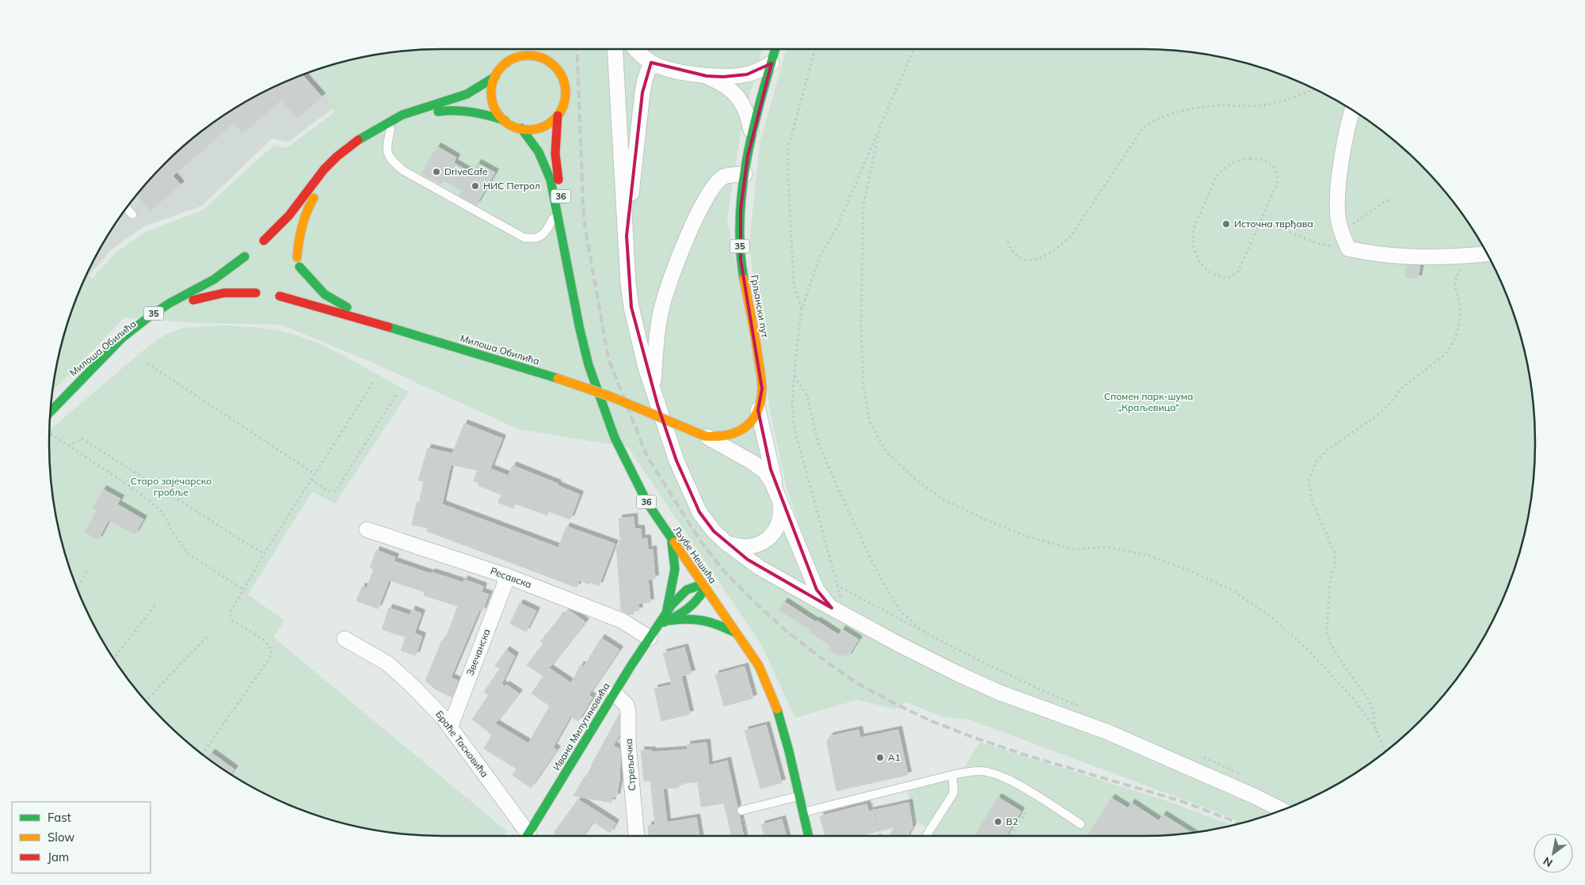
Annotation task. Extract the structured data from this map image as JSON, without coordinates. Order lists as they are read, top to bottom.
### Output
{
  "streets": {
    "main road": [
      "36",
      "35",
      "Грљански пут",
      "Милоша Обилића",
      "Љубе Нешића",
      "Ивана Милутиновића"
    ],
    "street": [
      "Ресавска",
      "Звечанска",
      "Браће Тасковића",
      "Стрељачка"
    ]
  },
  "crossings": [
    ["36", "Милоша Обилића"],
    ["36", "Љубе Нешића"],
    ["35", "Милоша Обилића"],
    ["Грљански пут", "Милоша Обилића"],
    ["Љубе Нешића", "Ивана Милутиновића"],
    ["Ресавска", "Звечанска"],
    ["Ресавска", "Ивана Милутиновића"],
    ["Звечанска", "Браће Тасковића"],
    ["Ивана Милутиновића", "Стрељачка"]
  ],
  "parks": ["Спомен парк-шума „Краљевица”", "Старо зајечарско гробље"],
  "places": [
    "DriveCafe",
    "НИС Петрол",
    "Источна тврђава",
    "A1",
    "B2"
  ],
  "legend": ["Fast", "Slow", "Jam"],
  "north": "bottom left"
}
